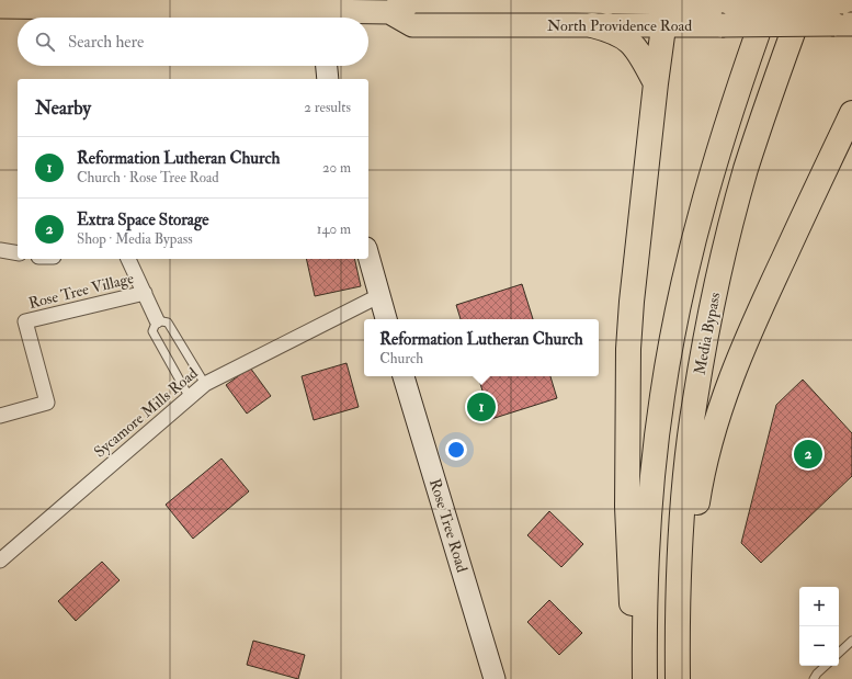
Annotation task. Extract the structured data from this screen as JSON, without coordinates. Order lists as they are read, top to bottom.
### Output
{
  "streets": {
    "highway": ["Media Bypass"],
    "main road": ["North Providence Road"],
    "street": ["Rose Tree Village", "Sycamore Mills Road", "Rose Tree Road"]
  },
  "page": {
    "search": "Search here",
    "heading": ["Nearby", "2 results"],
    "list": [
      {
        "mark": "1",
        "name": "Reformation Lutheran Church",
        "note": "Church · Rose Tree Road",
        "value": "20 m"
      },
      {
        "mark": "2",
        "name": "Extra Space Storage",
        "note": "Shop · Media Bypass",
        "value": "140 m"
      }
    ],
    "popup": ["Reformation Lutheran Church", "Church"],
    "pins": ["1", "2"],
    "map_buttons": ["+", "−"]
  }
}
